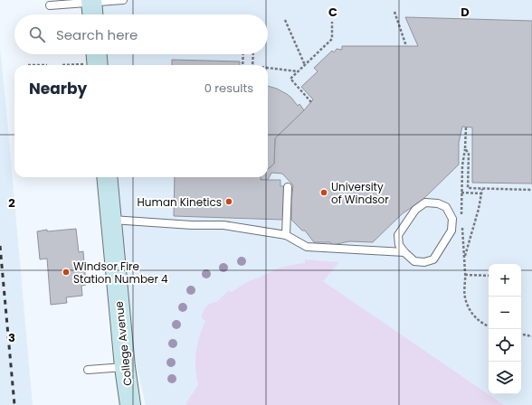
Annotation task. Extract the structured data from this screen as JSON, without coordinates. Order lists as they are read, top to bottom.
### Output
{
  "streets": {
    "street": ["College Avenue"]
  },
  "places": ["University of Windsor", "Human Kinetics", "Windsor Fire Station Number 4"],
  "page": {
    "search": "Search here",
    "heading": ["Nearby", "0 results"],
    "map_buttons": ["+", "−"]
  },
  "grid": {
    "columns": ["C", "D"],
    "rows": ["2", "3"]
  }
}
